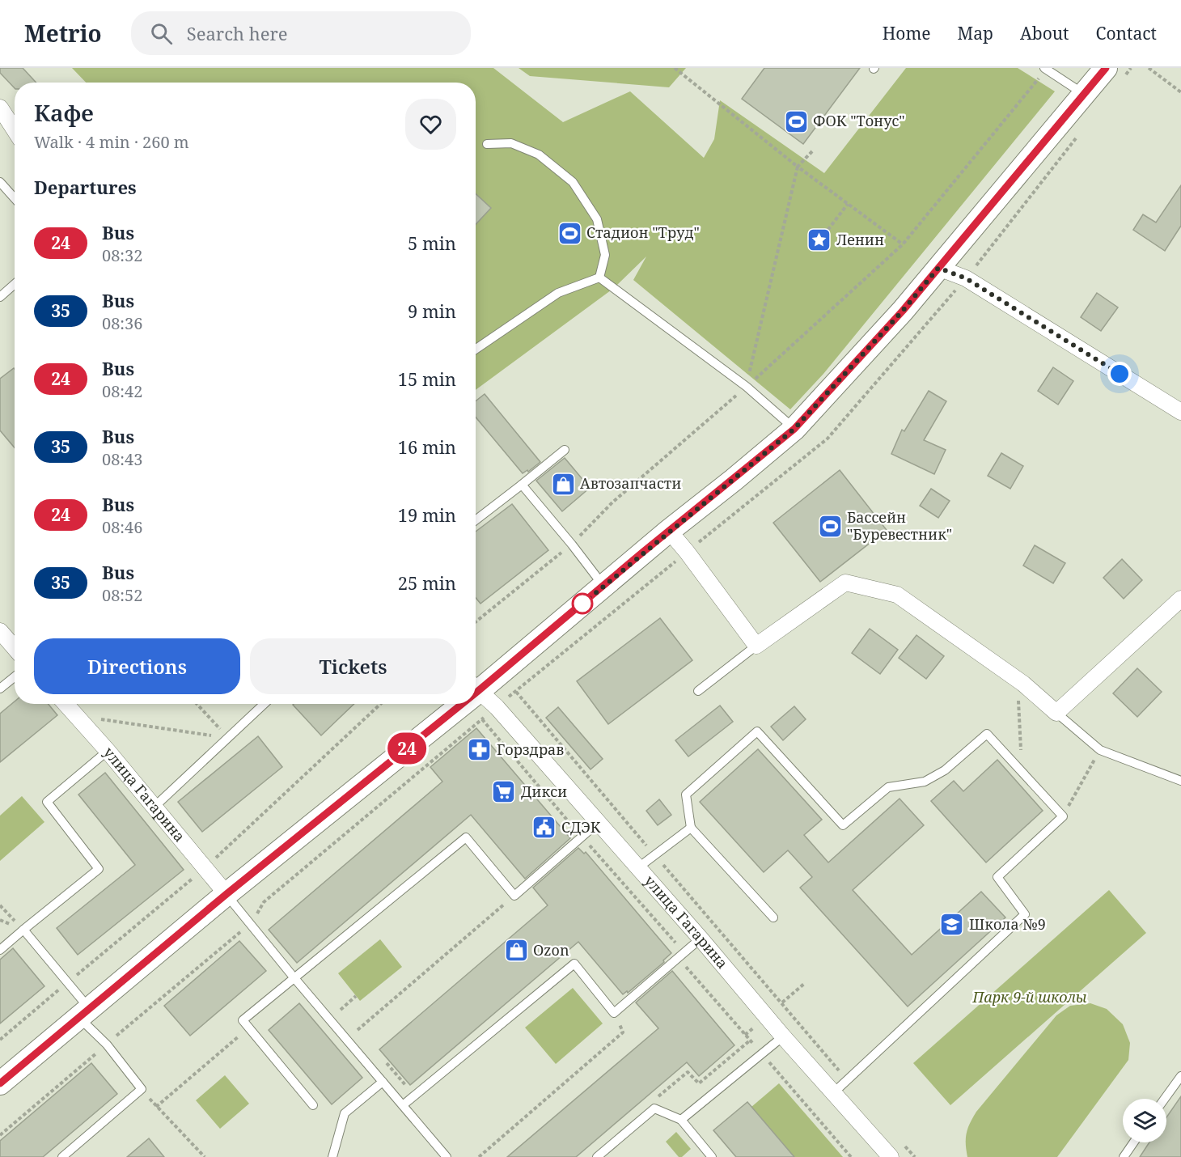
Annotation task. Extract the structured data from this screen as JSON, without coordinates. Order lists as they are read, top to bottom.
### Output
{
  "streets": {
    "street": ["улица Гагарина"]
  },
  "parks": ["Парк 9-й школы"],
  "places": {
    "sports": ["ФОК \"Тонус\"", "Стадион \"Труд\"", "Бассейн \"Буревестник\""],
    "place": ["Ленин"],
    "shop": ["Автозапчасти", "Ozon"],
    "pharmacy": ["Горздрав"],
    "supermarket": ["Дикси"],
    "public building": ["СДЭК"],
    "school or university": ["Школа №9"]
  },
  "lines": ["bus line 24"],
  "page": {
    "header": "Metrio",
    "search": "Search here",
    "nav": [
      "Home",
      "Map",
      "About",
      "Contact"
    ],
    "on_map": "24",
    "heading": [
      ["Кафе", "Walk · 4 min · 260 m"],
      "Departures"
    ],
    "list": [
      {
        "mark": "24",
        "name": "Bus",
        "note": "08:32",
        "value": "5 min"
      },
      {
        "mark": "35",
        "name": "Bus",
        "note": "08:36",
        "value": "9 min"
      },
      {
        "mark": "24",
        "name": "Bus",
        "note": "08:42",
        "value": "15 min"
      },
      {
        "mark": "35",
        "name": "Bus",
        "note": "08:43",
        "value": "16 min"
      },
      {
        "mark": "24",
        "name": "Bus",
        "note": "08:46",
        "value": "19 min"
      },
      {
        "mark": "35",
        "name": "Bus",
        "note": "08:52",
        "value": "25 min"
      }
    ],
    "buttons": ["Directions", "Tickets"]
  }
}
